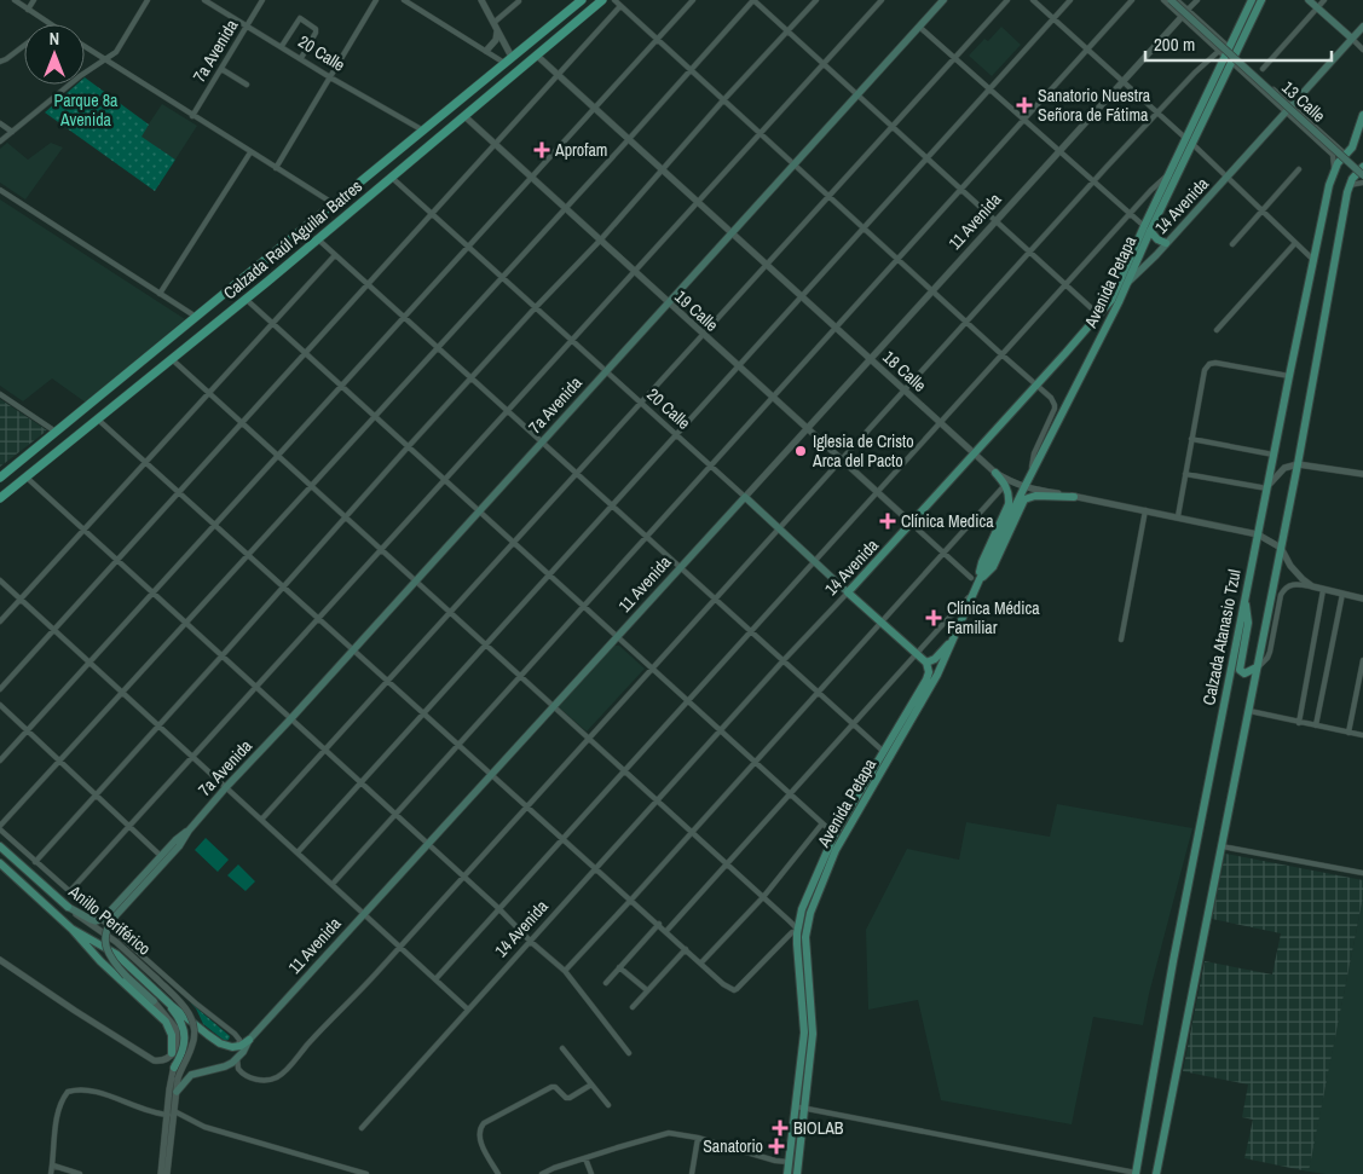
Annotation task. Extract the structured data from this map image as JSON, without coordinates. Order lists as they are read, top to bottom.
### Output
{
  "streets": {
    "highway": ["Calzada Raúl Aguilar Batres"],
    "main road": [
      "7a Avenida",
      "20 Calle",
      "13 Calle",
      "14 Avenida",
      "11 Avenida",
      "Avenida Petapa",
      "Calzada Atanasio Tzul",
      "Anillo Periférico"
    ],
    "street": ["19 Calle", "18 Calle"]
  },
  "crossings": [
    ["7a Avenida", "20 Calle"],
    ["7a Avenida", "19 Calle"],
    ["7a Avenida", "18 Calle"],
    ["20 Calle", "14 Avenida"],
    ["20 Calle", "11 Avenida"],
    ["20 Calle", "Calzada Raúl Aguilar Batres"],
    ["20 Calle", "Avenida Petapa"],
    ["13 Calle", "14 Avenida"],
    ["13 Calle", "Avenida Petapa"],
    ["13 Calle", "Calzada Atanasio Tzul"],
    ["14 Avenida", "Avenida Petapa"],
    ["14 Avenida", "19 Calle"],
    ["14 Avenida", "18 Calle"],
    ["11 Avenida", "19 Calle"],
    ["11 Avenida", "18 Calle"],
    ["Calzada Raúl Aguilar Batres", "19 Calle"],
    ["Calzada Raúl Aguilar Batres", "18 Calle"],
    ["Avenida Petapa", "19 Calle"],
    ["Avenida Petapa", "18 Calle"],
    ["18 Calle", "Calzada Atanasio Tzul"]
  ],
  "parks": ["Parque 8a Avenida"],
  "places": {
    "health": [
      "Sanatorio Nuestra Señora de Fátima",
      "Aprofam",
      "Clínica Medica",
      "Clínica Médica Familiar",
      "BIOLAB",
      "Sanatorio"
    ],
    "other": ["Iglesia de Cristo Arca del Pacto"]
  },
  "scale_bar": "200 m",
  "north": "top"
}
